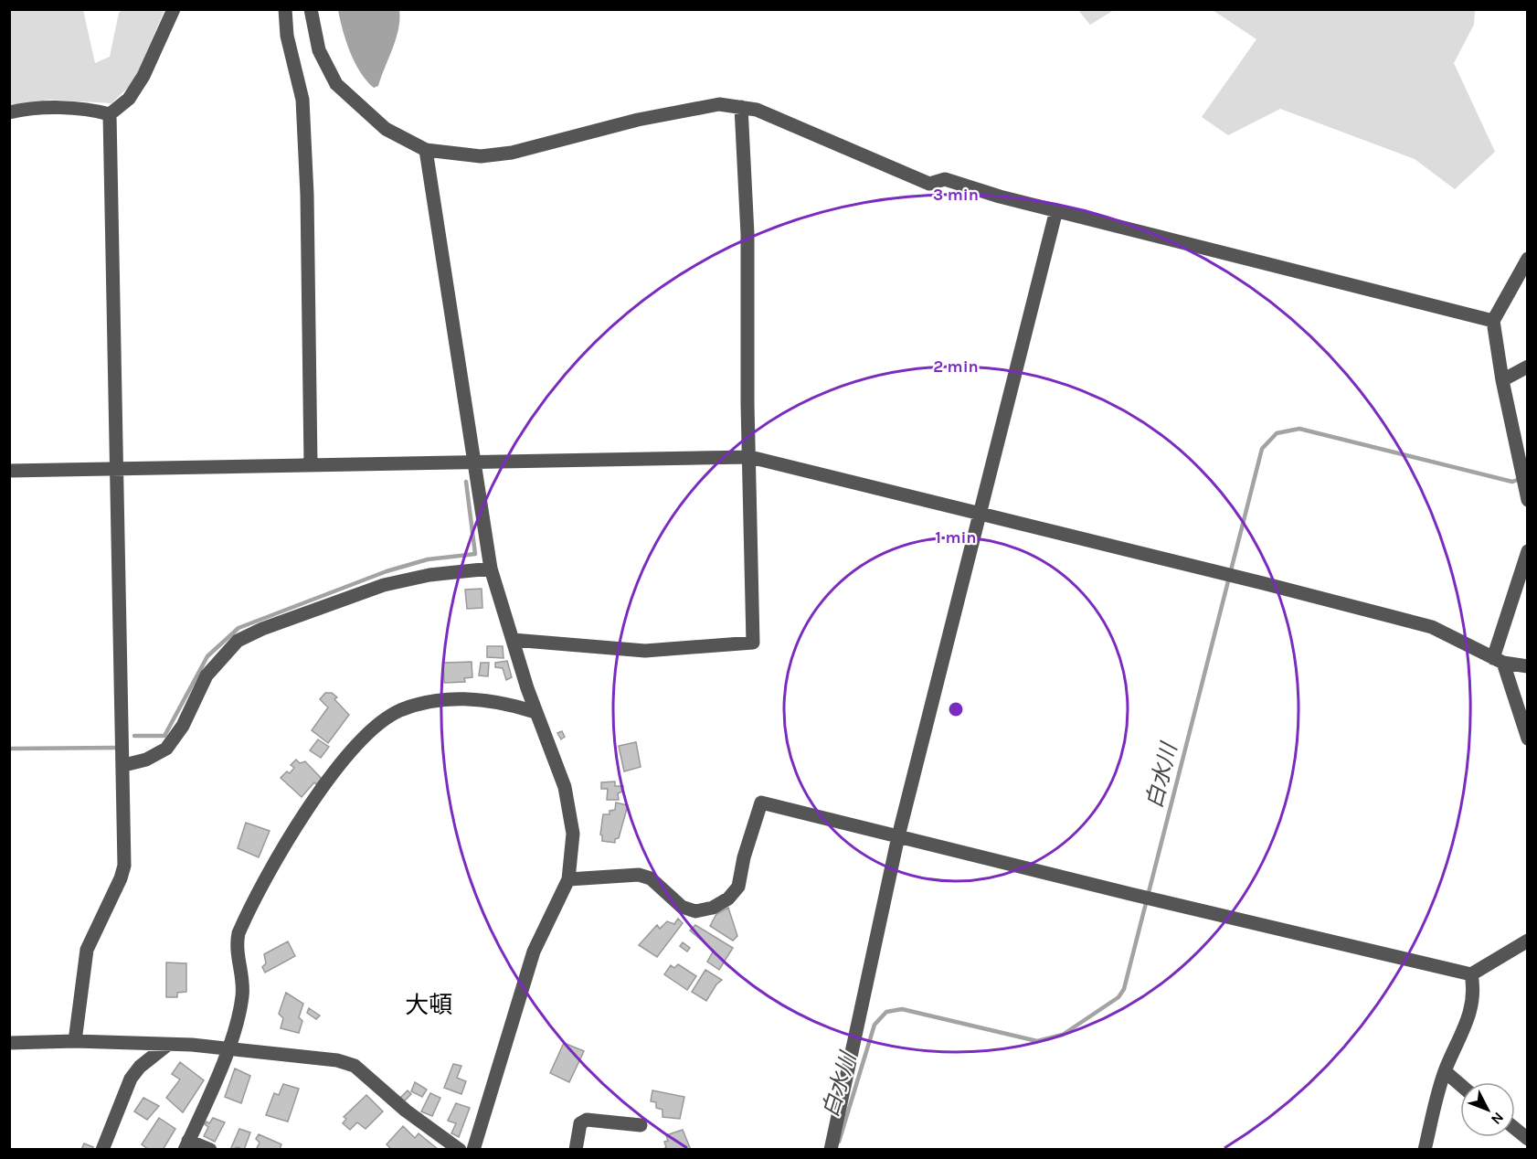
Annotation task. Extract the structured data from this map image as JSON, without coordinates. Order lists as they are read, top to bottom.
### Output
{
  "districts": ["大頓"],
  "water": ["白水川"],
  "north": "bottom right",
  "rings": ["3 min", "2 min", "1 min"]
}
